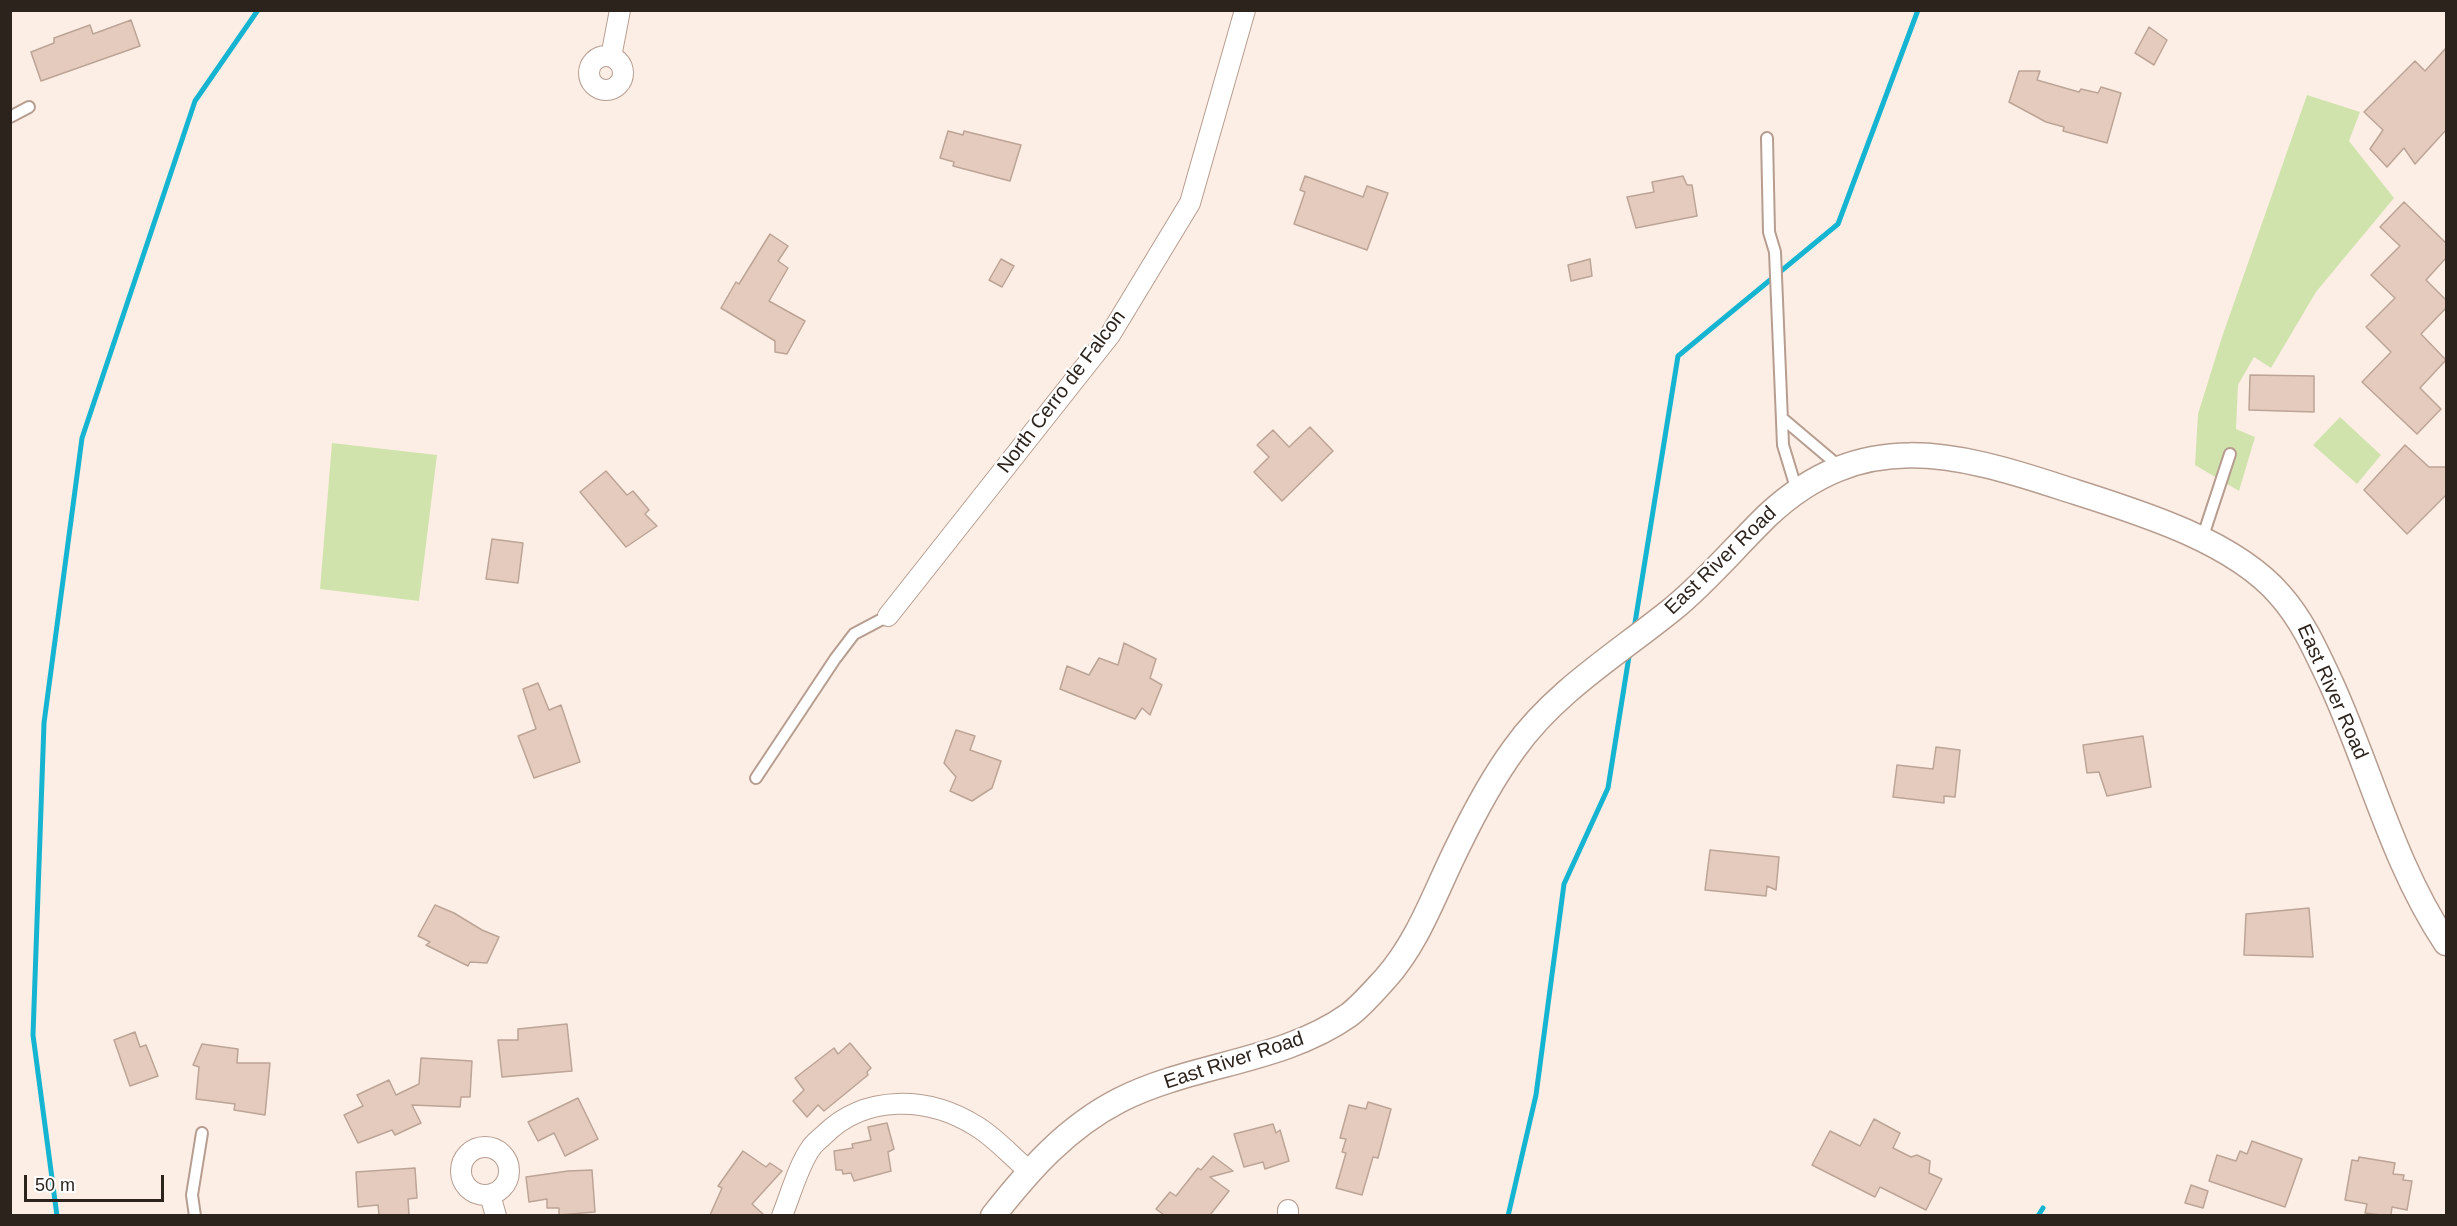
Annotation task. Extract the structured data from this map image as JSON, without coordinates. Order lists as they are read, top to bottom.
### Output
{
  "streets": {
    "street": ["North Cerro de Falcon", "East River Road"]
  },
  "scale_bar": "50 m"
}
